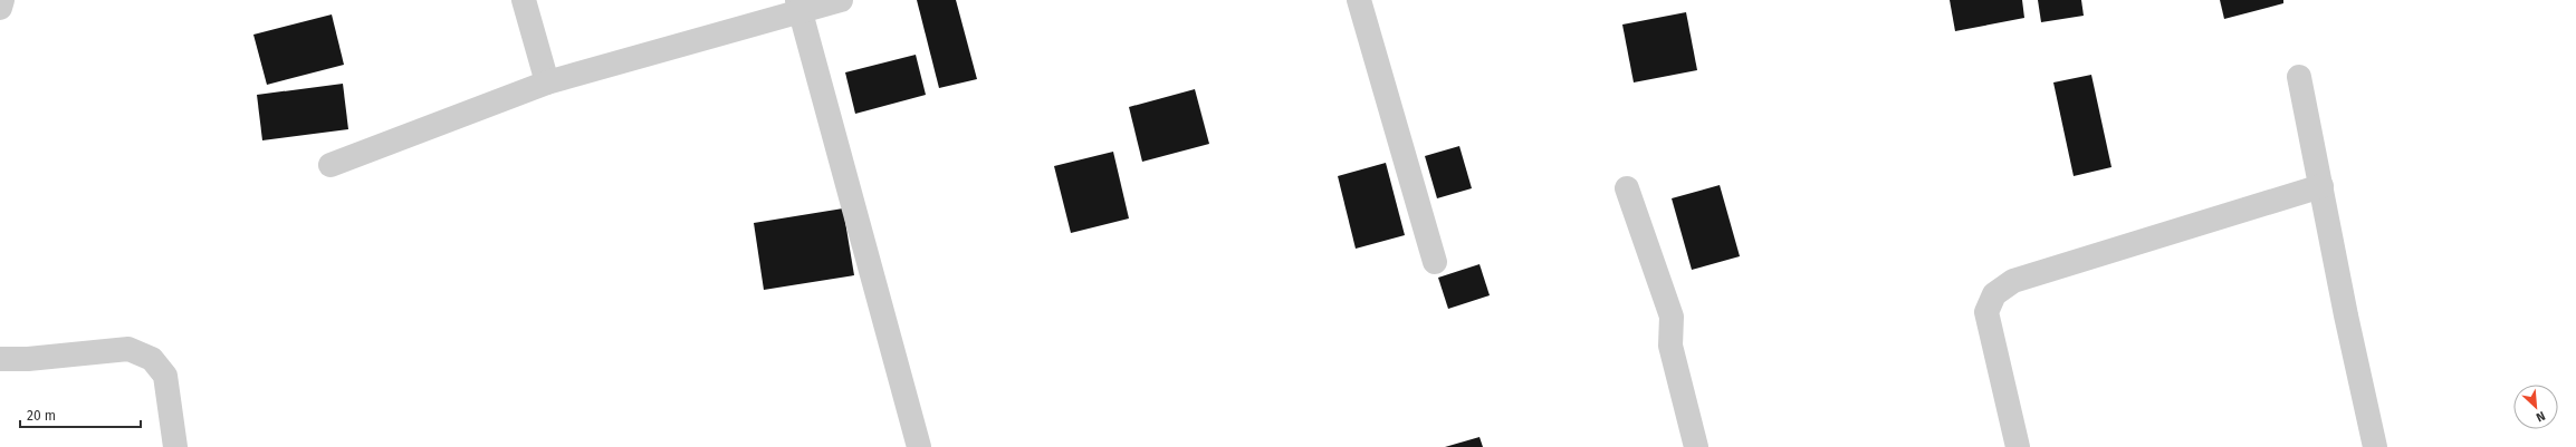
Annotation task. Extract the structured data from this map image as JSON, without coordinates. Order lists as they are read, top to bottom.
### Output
{
  "scale_bar": "20 m",
  "north": "bottom right"
}
